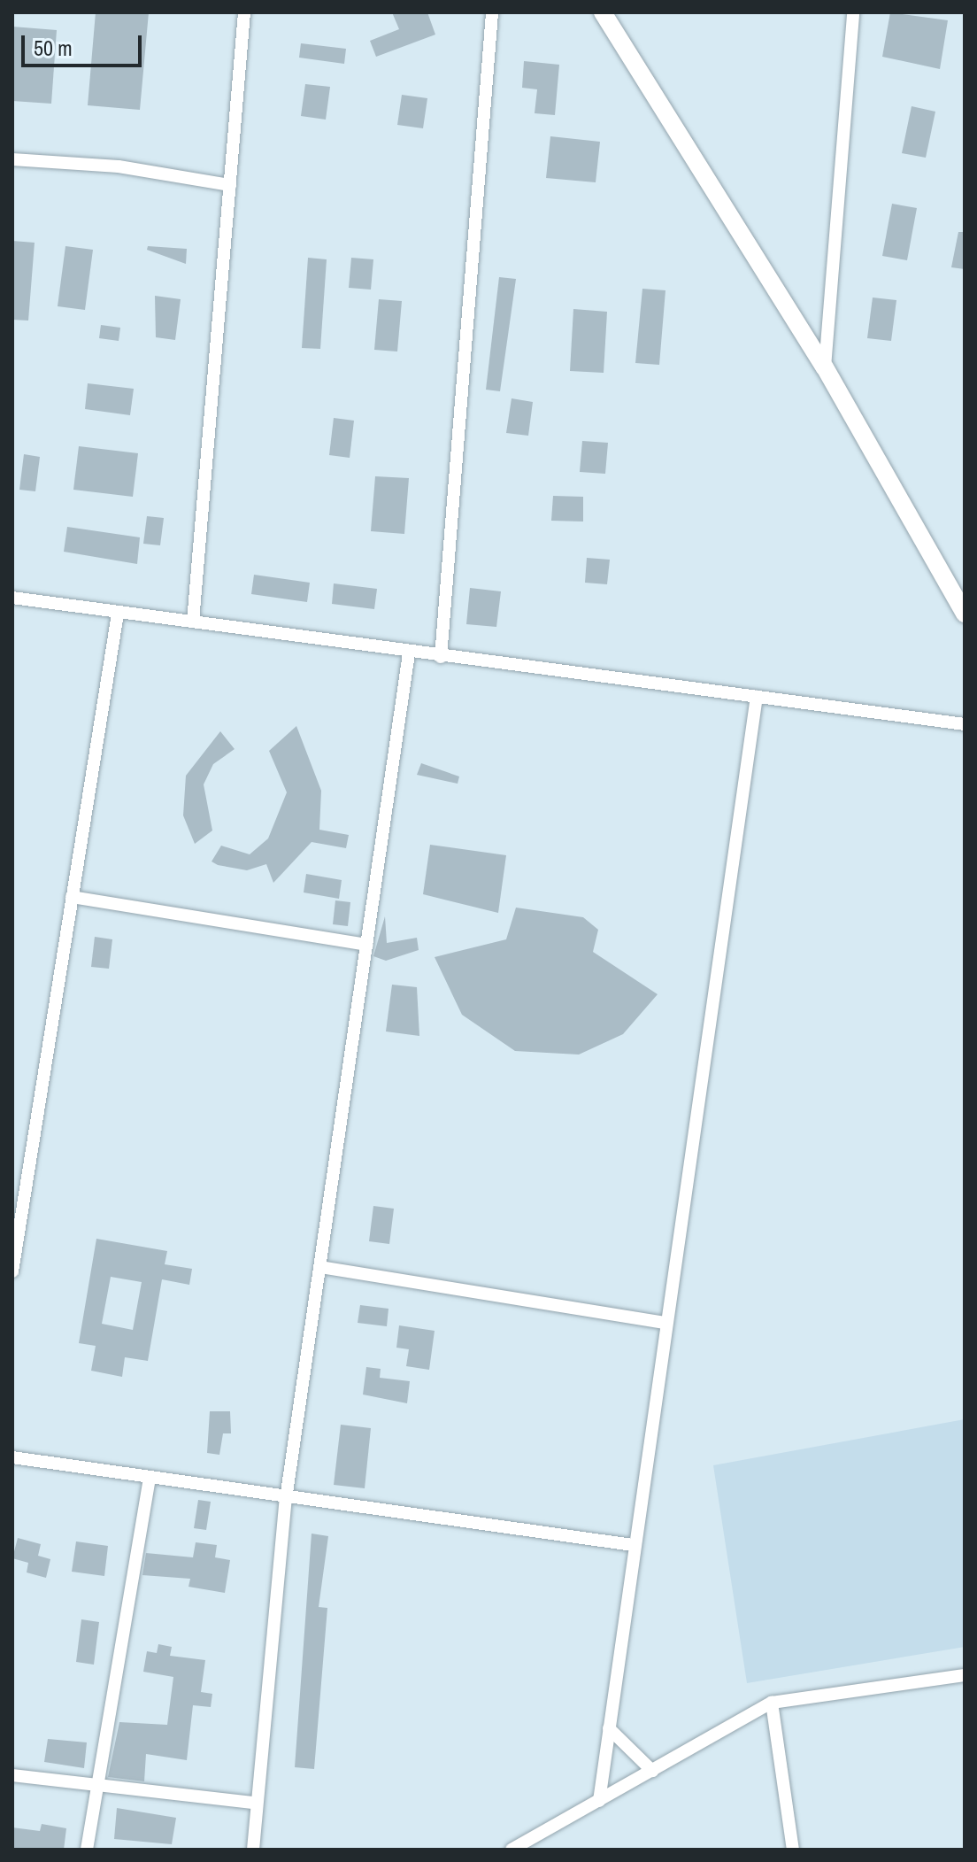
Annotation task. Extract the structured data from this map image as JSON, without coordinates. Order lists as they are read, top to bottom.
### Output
{
  "scale_bar": "50 m"
}
